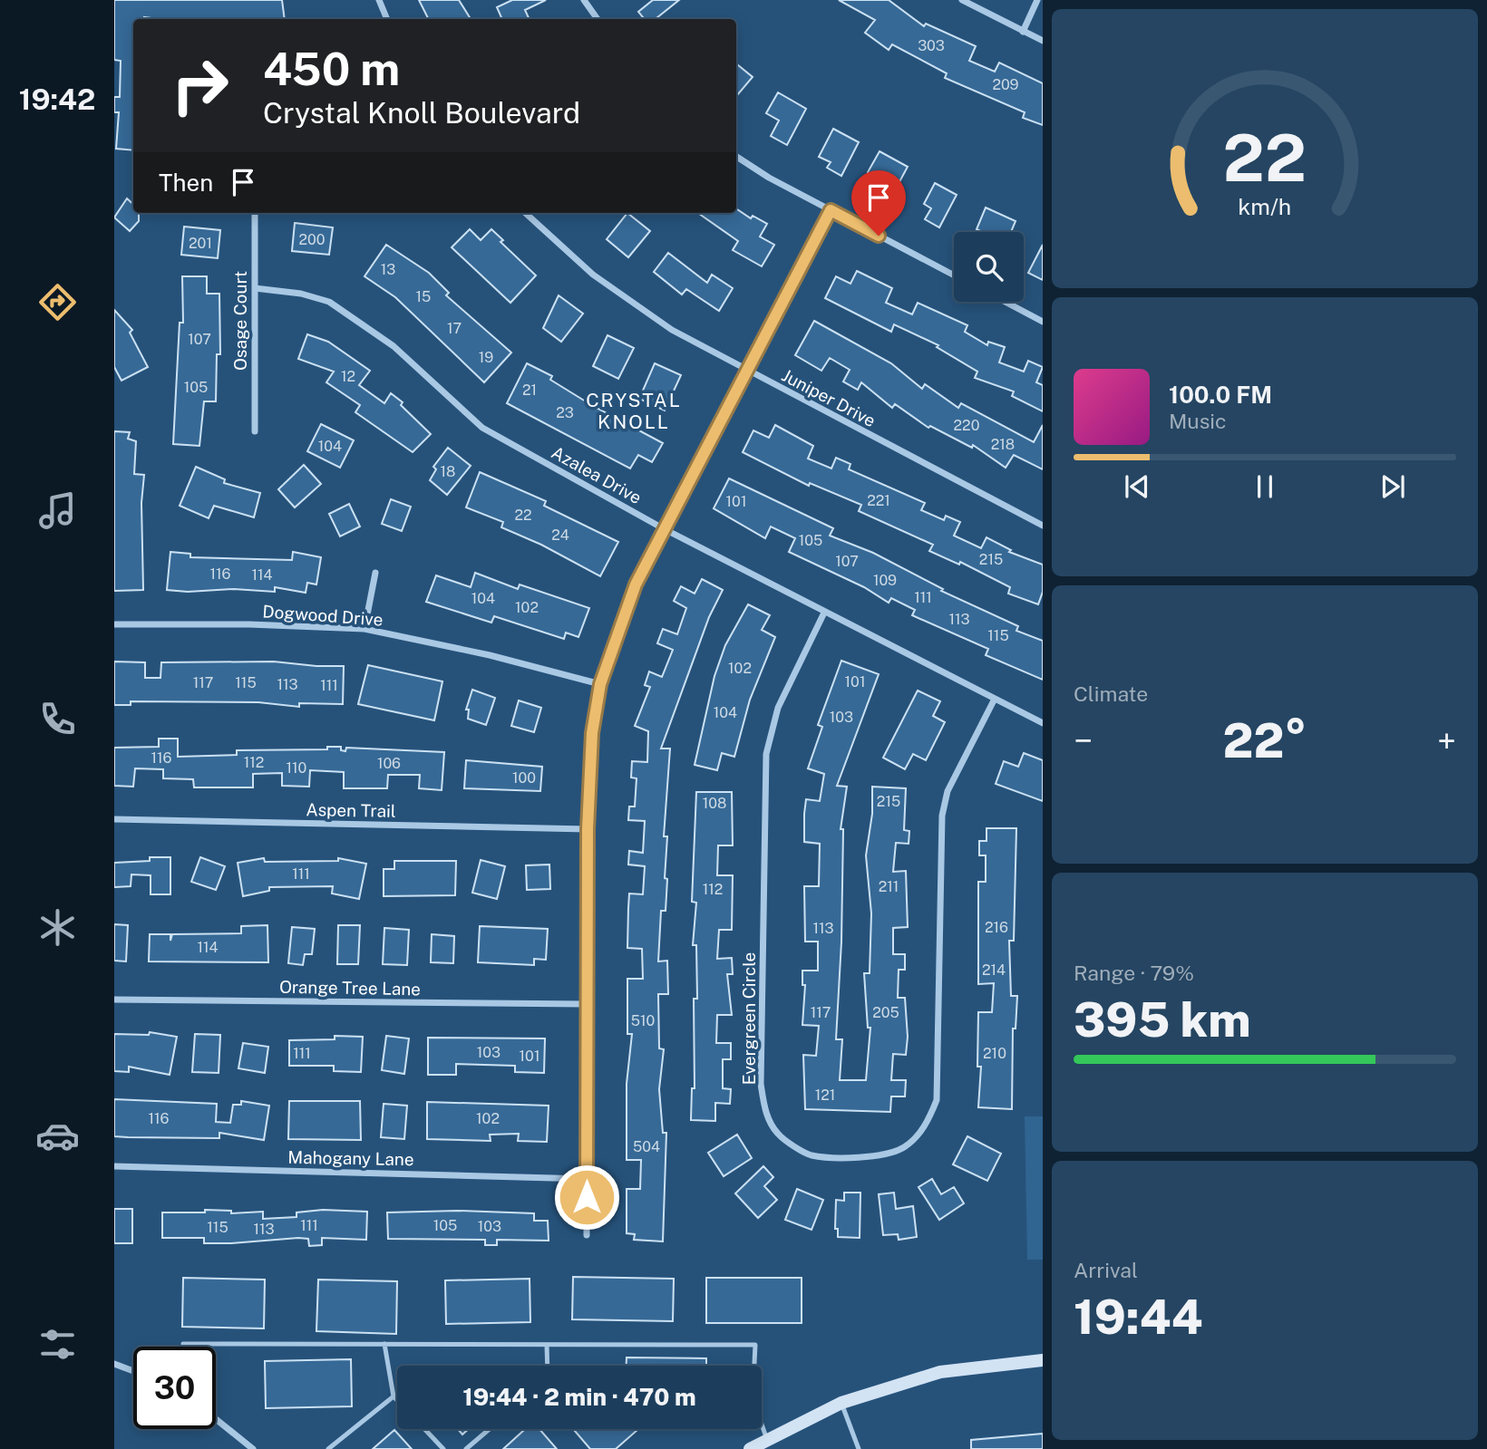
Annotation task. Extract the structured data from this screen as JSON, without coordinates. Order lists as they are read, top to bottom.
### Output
{
  "streets": {
    "street": [
      "Osage Court",
      "Juniper Drive",
      "Azalea Drive",
      "Dogwood Drive",
      "Aspen Trail",
      "Orange Tree Lane",
      "Evergreen Circle",
      "Mahogany Lane"
    ]
  },
  "crossings": [
    ["Osage Court", "Azalea Drive"],
    ["Azalea Drive", "Evergreen Circle"]
  ],
  "districts": ["CRYSTAL KNOLL"],
  "house_numbers": [
    "303",
    "209",
    "200",
    "201",
    "13",
    "15",
    "17",
    "107",
    "19",
    "12",
    "105",
    "21",
    "23",
    "220",
    "218",
    "104",
    "18",
    "221",
    "101",
    "22",
    "24",
    "105",
    "215",
    "107",
    "116",
    "114",
    "109",
    "111",
    "104",
    "102",
    "113",
    "115",
    "102",
    "101",
    "117",
    "115",
    "113",
    "111",
    "104",
    "103",
    "116",
    "112",
    "106",
    "110",
    "100",
    "215",
    "108",
    "111",
    "211",
    "112",
    "216",
    "113",
    "114",
    "214",
    "117",
    "205",
    "510",
    "103",
    "111",
    "210",
    "101",
    "121",
    "116",
    "102",
    "504",
    "111",
    "105",
    "103",
    "115",
    "113"
  ],
  "page": {
    "tabs": "19:42",
    "turn": ["450 m", "Crystal Knoll Boulevard"],
    "then": "Then",
    "song": ["100.0 FM", "Music"],
    "tile": [
      "Climate",
      ["Range · 79%", "395 km"],
      ["Arrival", "19:44"]
    ],
    "heat": ["−", "22°", "+"],
    "limit": "30",
    "trip": "19:44 · 2 min · 470 m",
    "gauge": ["22", "km/h"]
  }
}
